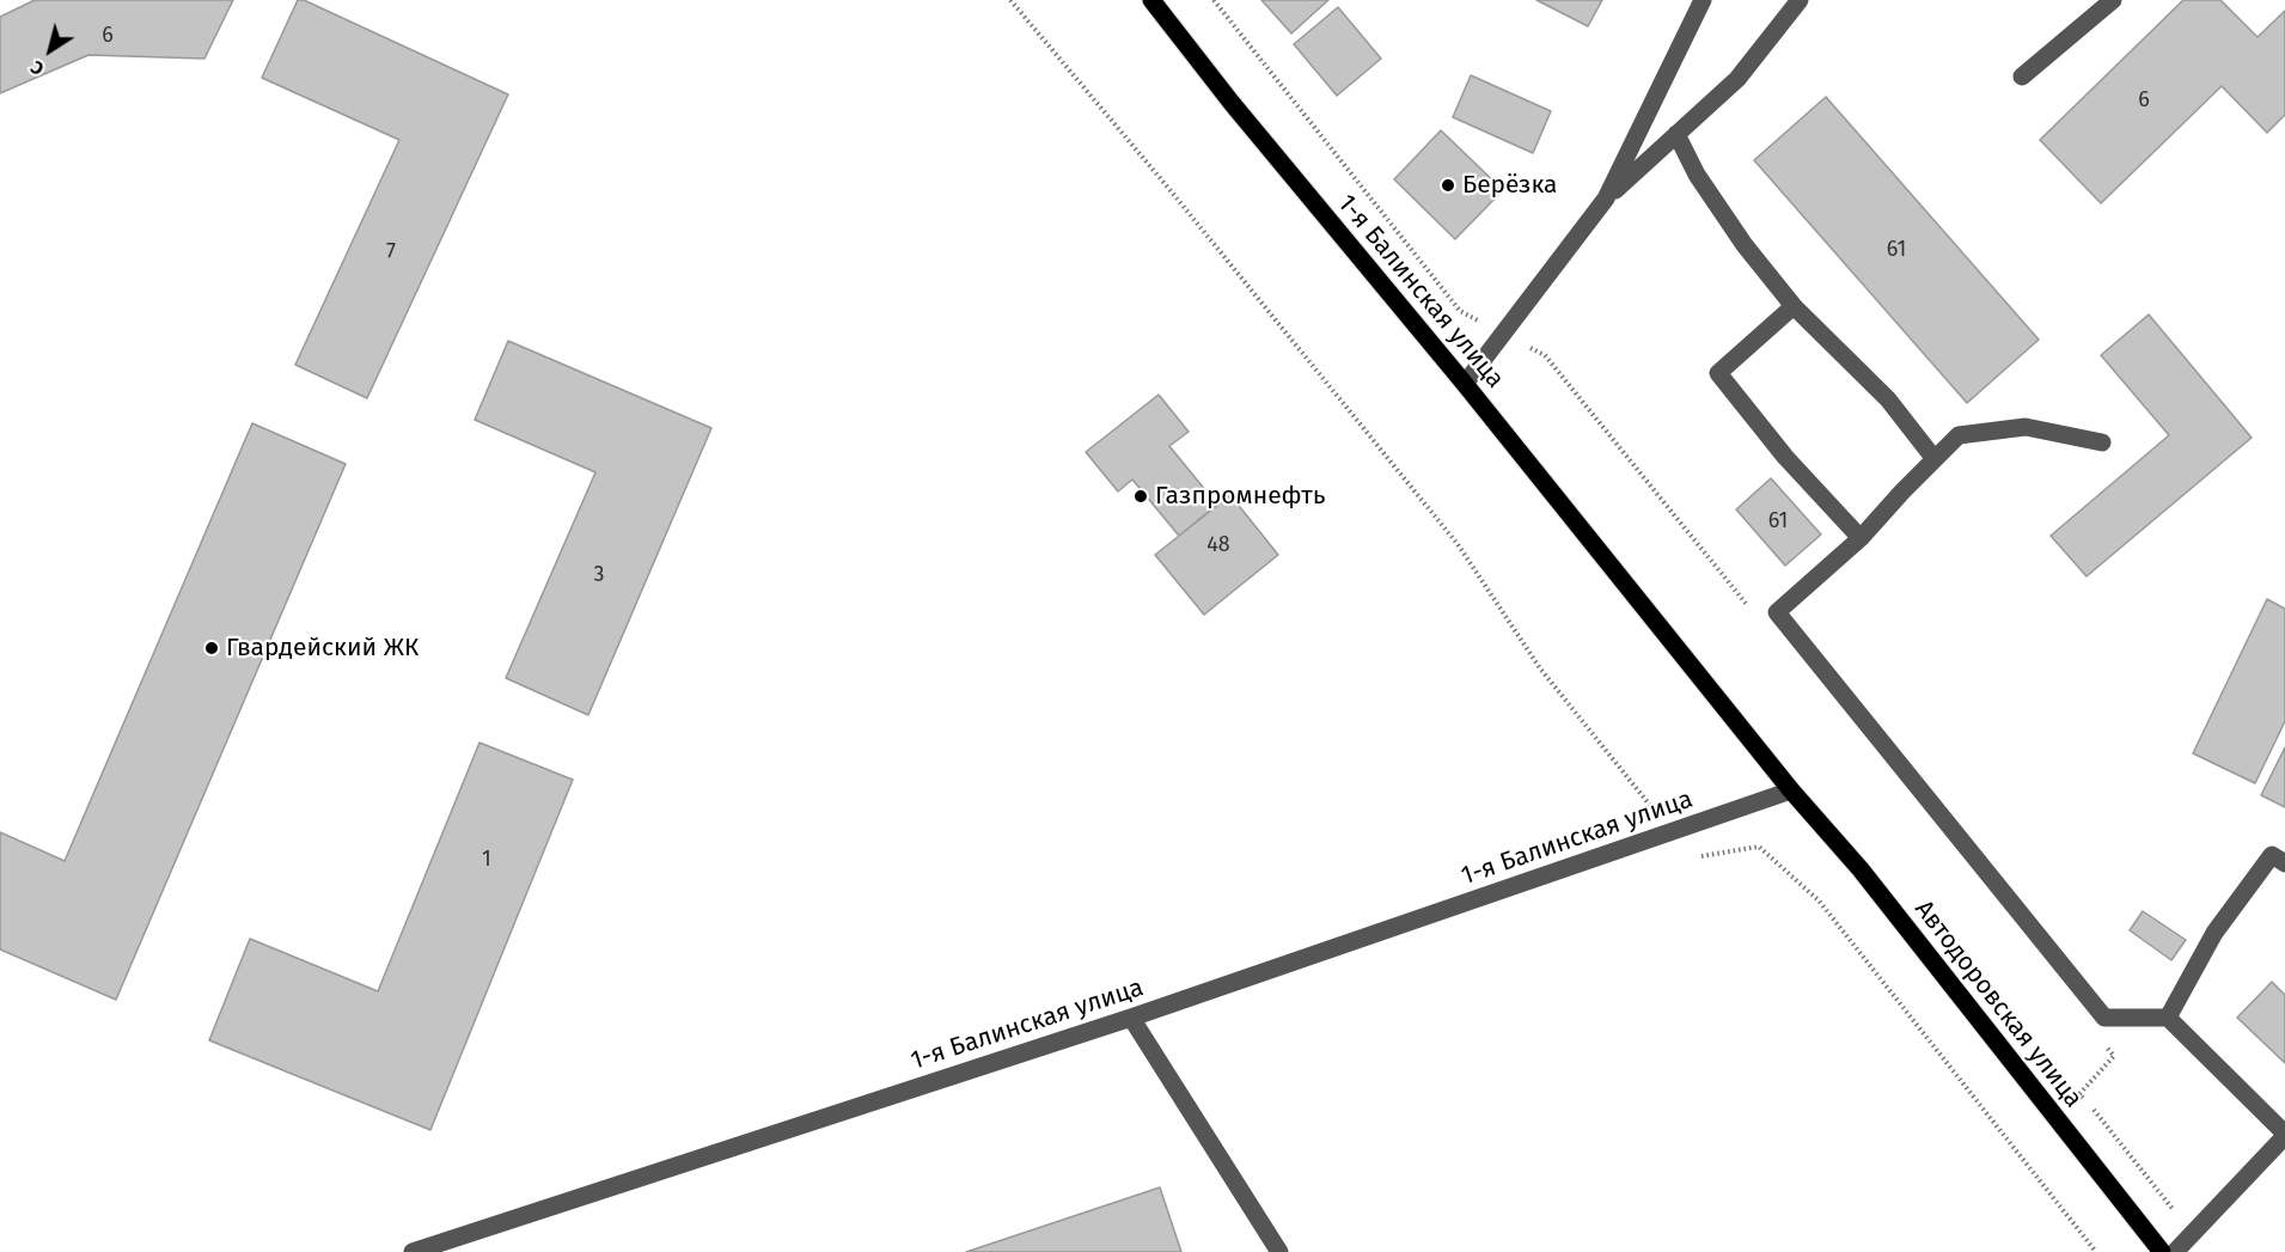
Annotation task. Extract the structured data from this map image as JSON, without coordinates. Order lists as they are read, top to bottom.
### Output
{
  "streets": {
    "main road": ["1-я Балинская улица", "Автодоровская улица"]
  },
  "crossings": [
    ["1-я Балинская улица", "Автодоровская улица"]
  ],
  "places": ["Берёзка", "Газпромнефть", "Гвардейский ЖК"],
  "house_numbers": [
    "6",
    "6",
    "61",
    "7",
    "61",
    "48",
    "3",
    "1"
  ],
  "north": "bottom left"
}
